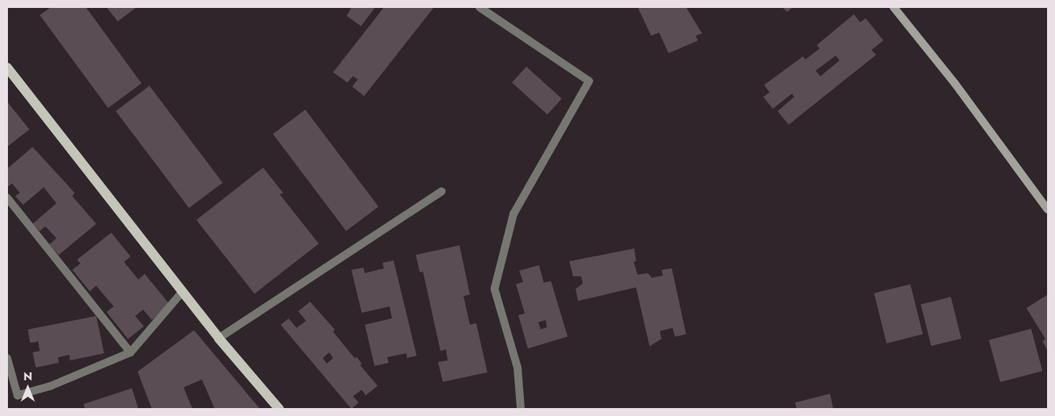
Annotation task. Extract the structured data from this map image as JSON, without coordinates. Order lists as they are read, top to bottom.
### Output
{
  "north": "top"
}
